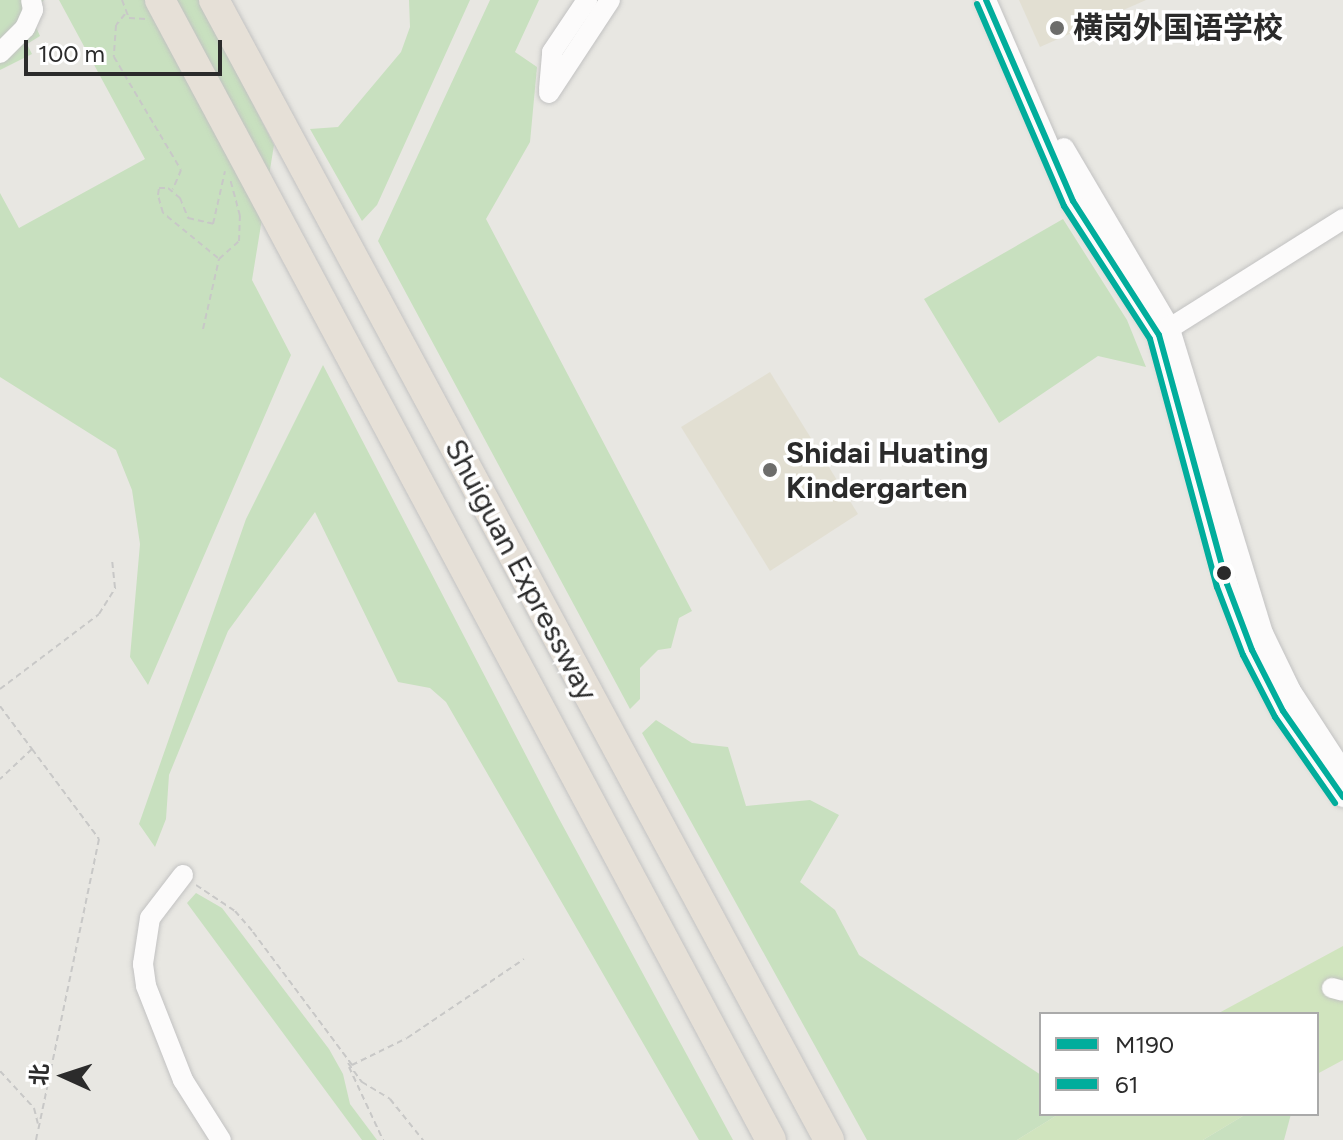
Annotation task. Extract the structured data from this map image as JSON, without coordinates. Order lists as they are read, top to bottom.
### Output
{
  "streets": {
    "highway": ["Shuiguan Expressway"]
  },
  "places": ["横岗外国语学校", "Shidai Huating Kindergarten"],
  "lines": ["transit line M190", "transit line 61"],
  "legend": ["M190", "61"],
  "scale_bar": "100 m",
  "north": "left"
}
